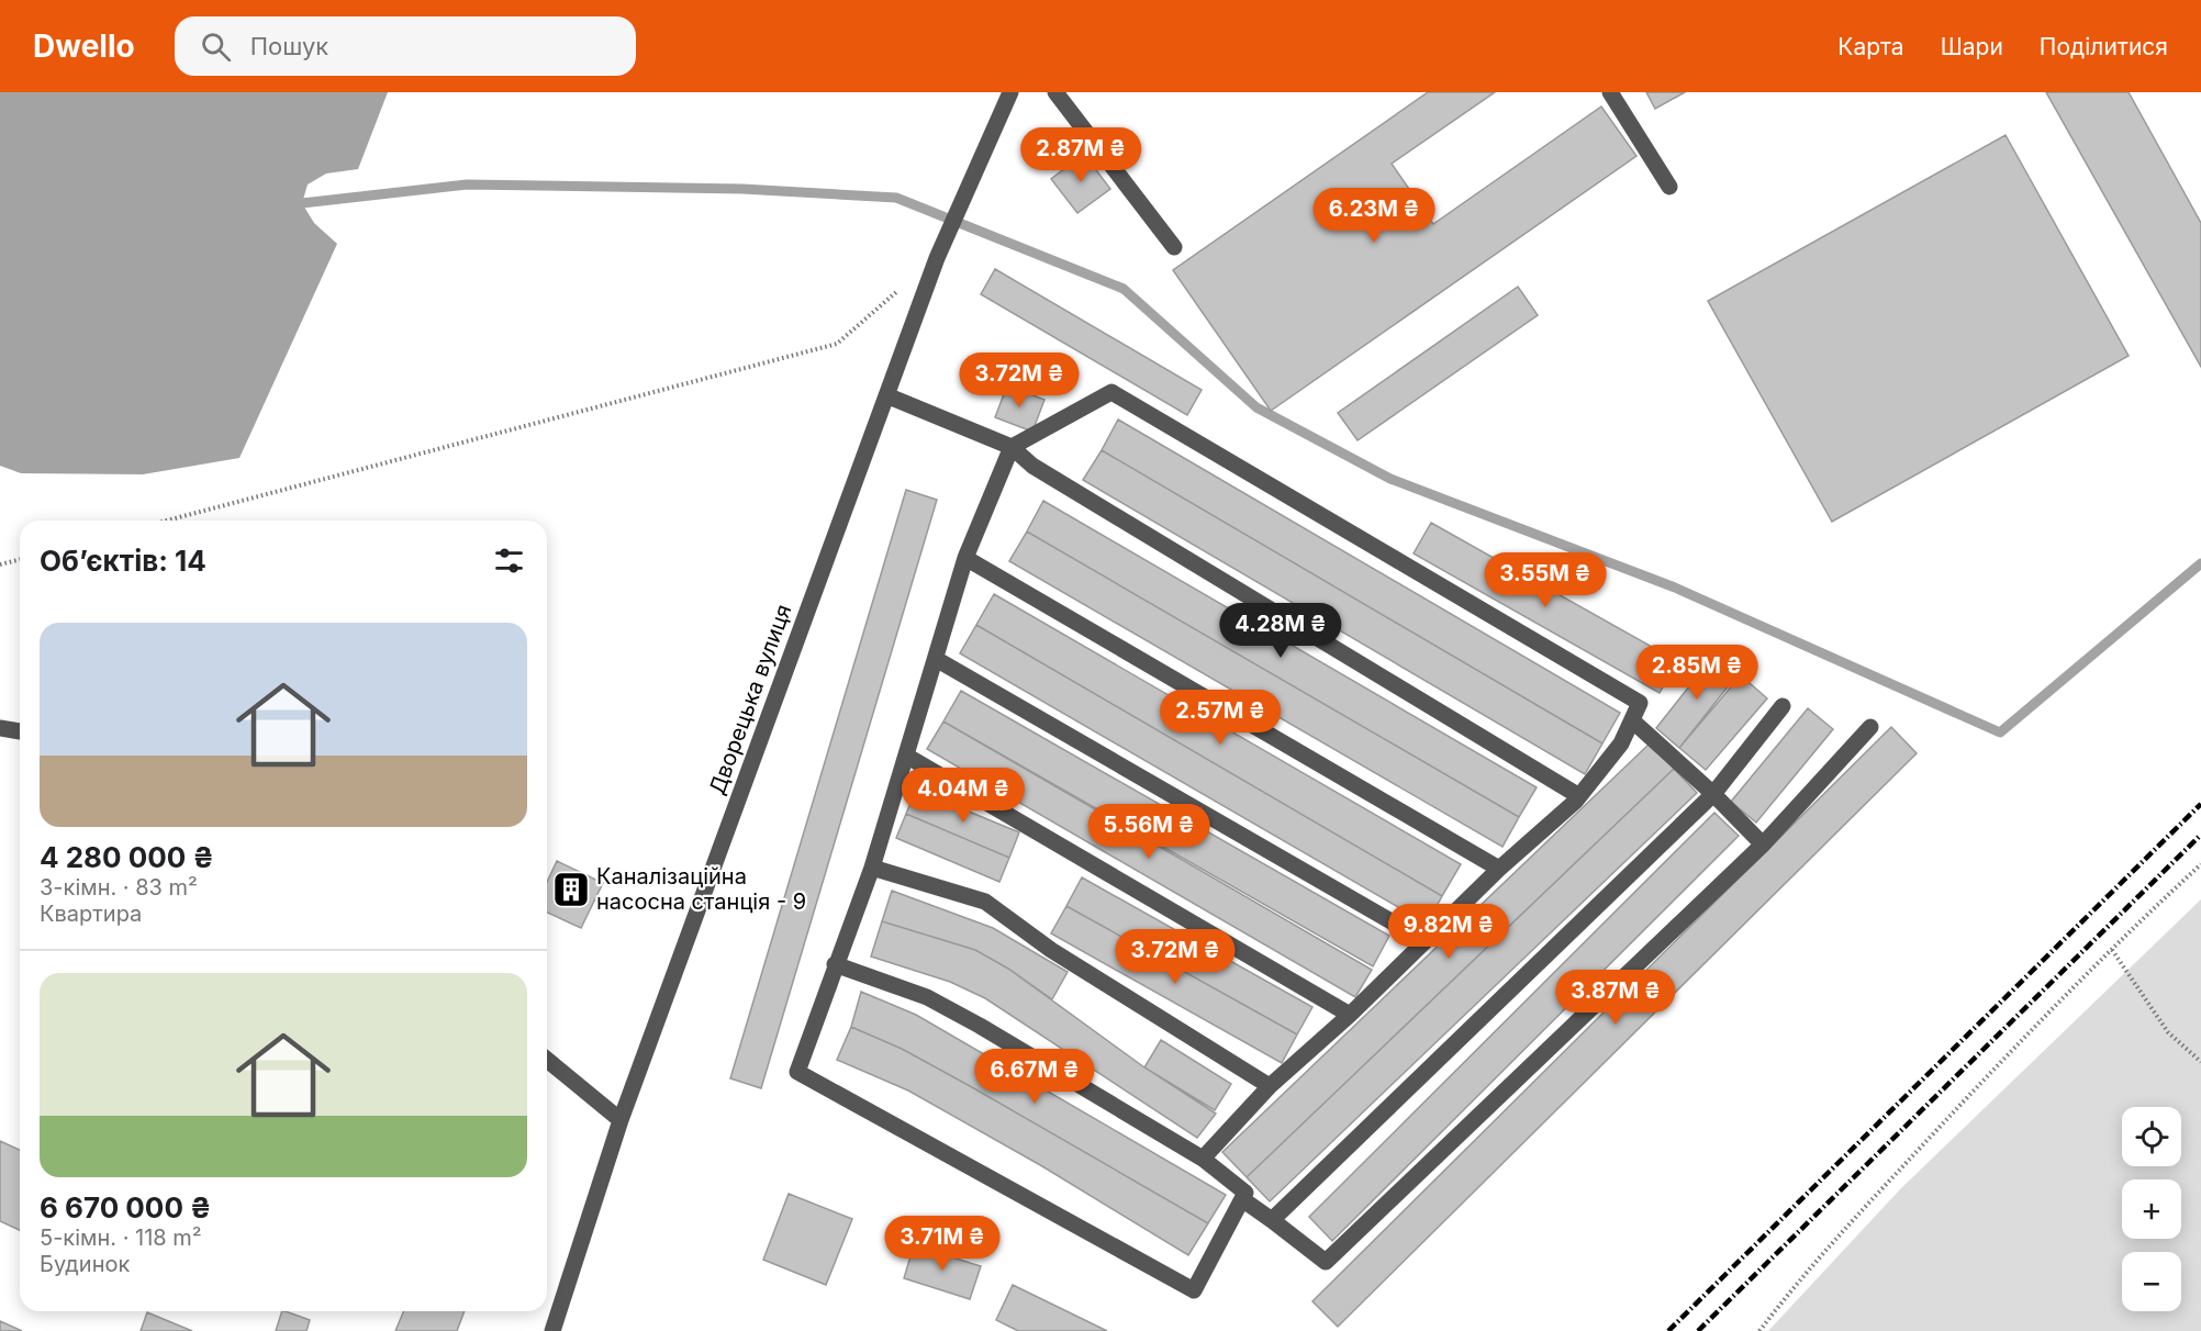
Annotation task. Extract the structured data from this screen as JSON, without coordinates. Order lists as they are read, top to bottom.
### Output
{
  "streets": {
    "street": ["Дворецька вулиця"]
  },
  "places": {
    "building": ["Каналізаційна насосна станція - 9"]
  },
  "page": {
    "header": "Dwello",
    "search": "Пошук",
    "nav": ["Карта", "Шари", "Поділитися"],
    "price": [
      "2.87M ₴",
      "6.23M ₴",
      "3.72M ₴",
      "3.55M ₴",
      "4.28M ₴",
      "2.85M ₴",
      "2.57M ₴",
      "4.04M ₴",
      "5.56M ₴",
      "9.82M ₴",
      "3.72M ₴",
      "3.87M ₴",
      "6.67M ₴",
      "3.71M ₴"
    ],
    "heading": "Об’єктів: 14",
    "list": [
      {
        "name": "4 280 000 ₴",
        "note": "3-кімн. · 83 m² · Квартира"
      },
      {
        "name": "6 670 000 ₴",
        "note": "5-кімн. · 118 m² · Будинок"
      }
    ],
    "map_buttons": ["+", "−"]
  }
}
